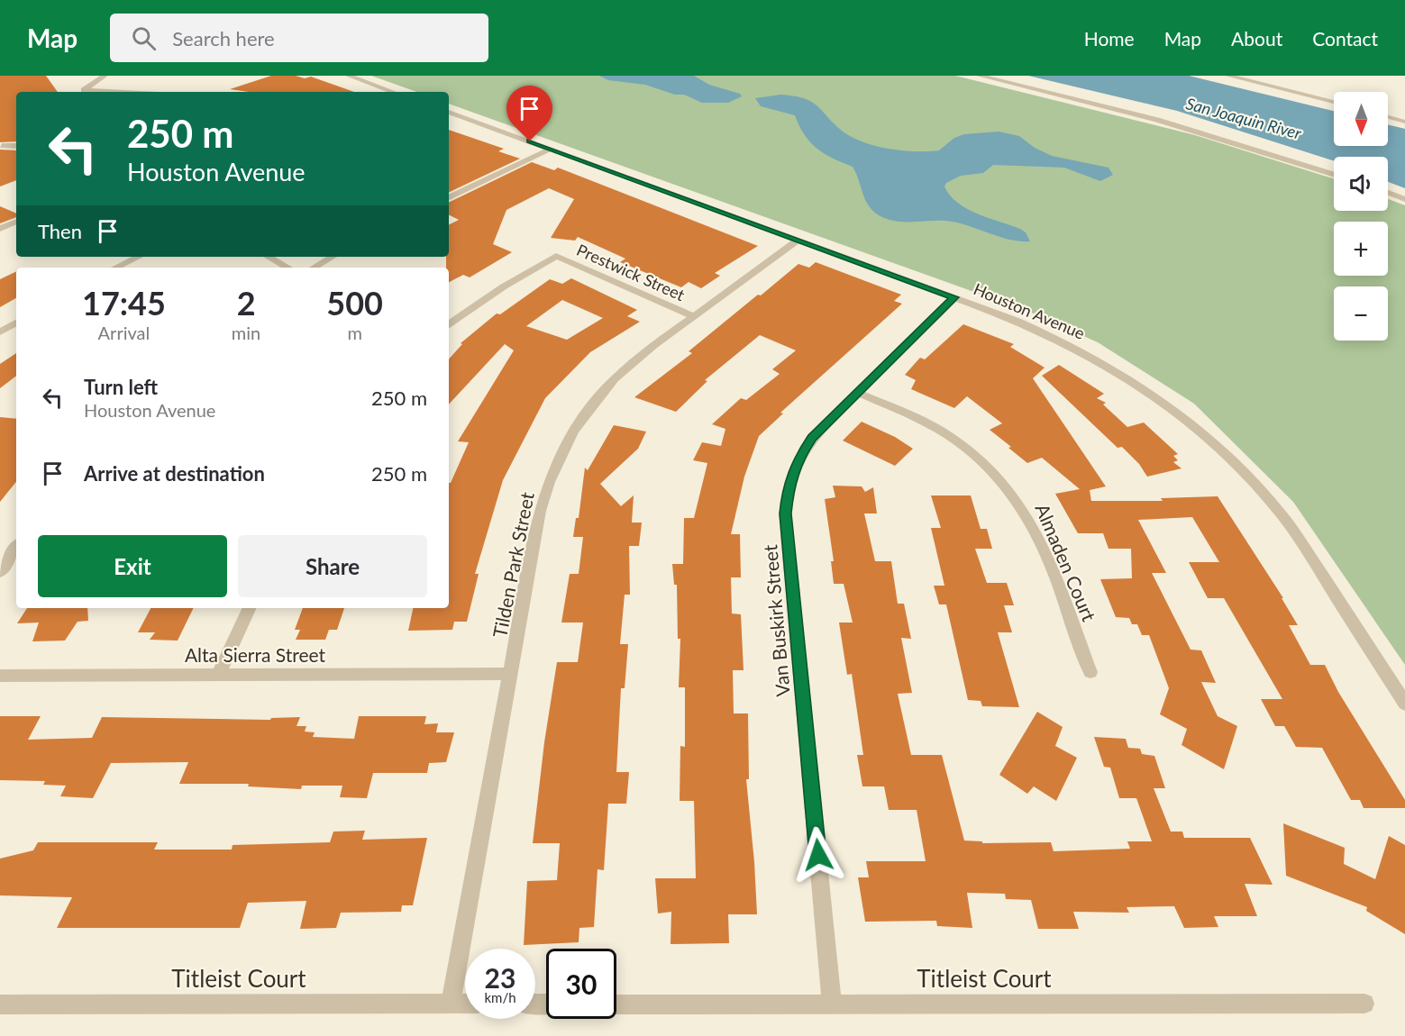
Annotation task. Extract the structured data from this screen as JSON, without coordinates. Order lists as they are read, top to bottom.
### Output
{
  "streets": {
    "street": [
      "Prestwick Street",
      "Houston Avenue",
      "Almaden Court",
      "Tilden Park Street",
      "Van Buskirk Street",
      "Alta Sierra Street",
      "Titleist Court"
    ]
  },
  "crossings": [
    ["Prestwick Street", "Tilden Park Street"],
    ["Houston Avenue", "Tilden Park Street"],
    ["Houston Avenue", "Van Buskirk Street"],
    ["Almaden Court", "Van Buskirk Street"],
    ["Tilden Park Street", "Alta Sierra Street"],
    ["Tilden Park Street", "Titleist Court"],
    ["Van Buskirk Street", "Titleist Court"]
  ],
  "water": ["San Joaquin River"],
  "north": "bottom",
  "page": {
    "header": "Map",
    "search": "Search here",
    "nav": [
      "Home",
      "Map",
      "About",
      "Contact"
    ],
    "map_buttons": ["+", "−"],
    "turn": ["250 m", "Houston Avenue"],
    "then": "Then",
    "eta": [
      "17:45",
      "Arrival",
      "2",
      "min",
      "500",
      "m"
    ],
    "list": [
      {
        "name": "Turn left",
        "note": "Houston Avenue",
        "value": "250 m"
      },
      {
        "name": "Arrive at destination",
        "value": "250 m"
      }
    ],
    "buttons": ["Exit", "Share"],
    "speed": "23 km/h",
    "limit": "30"
  }
}
